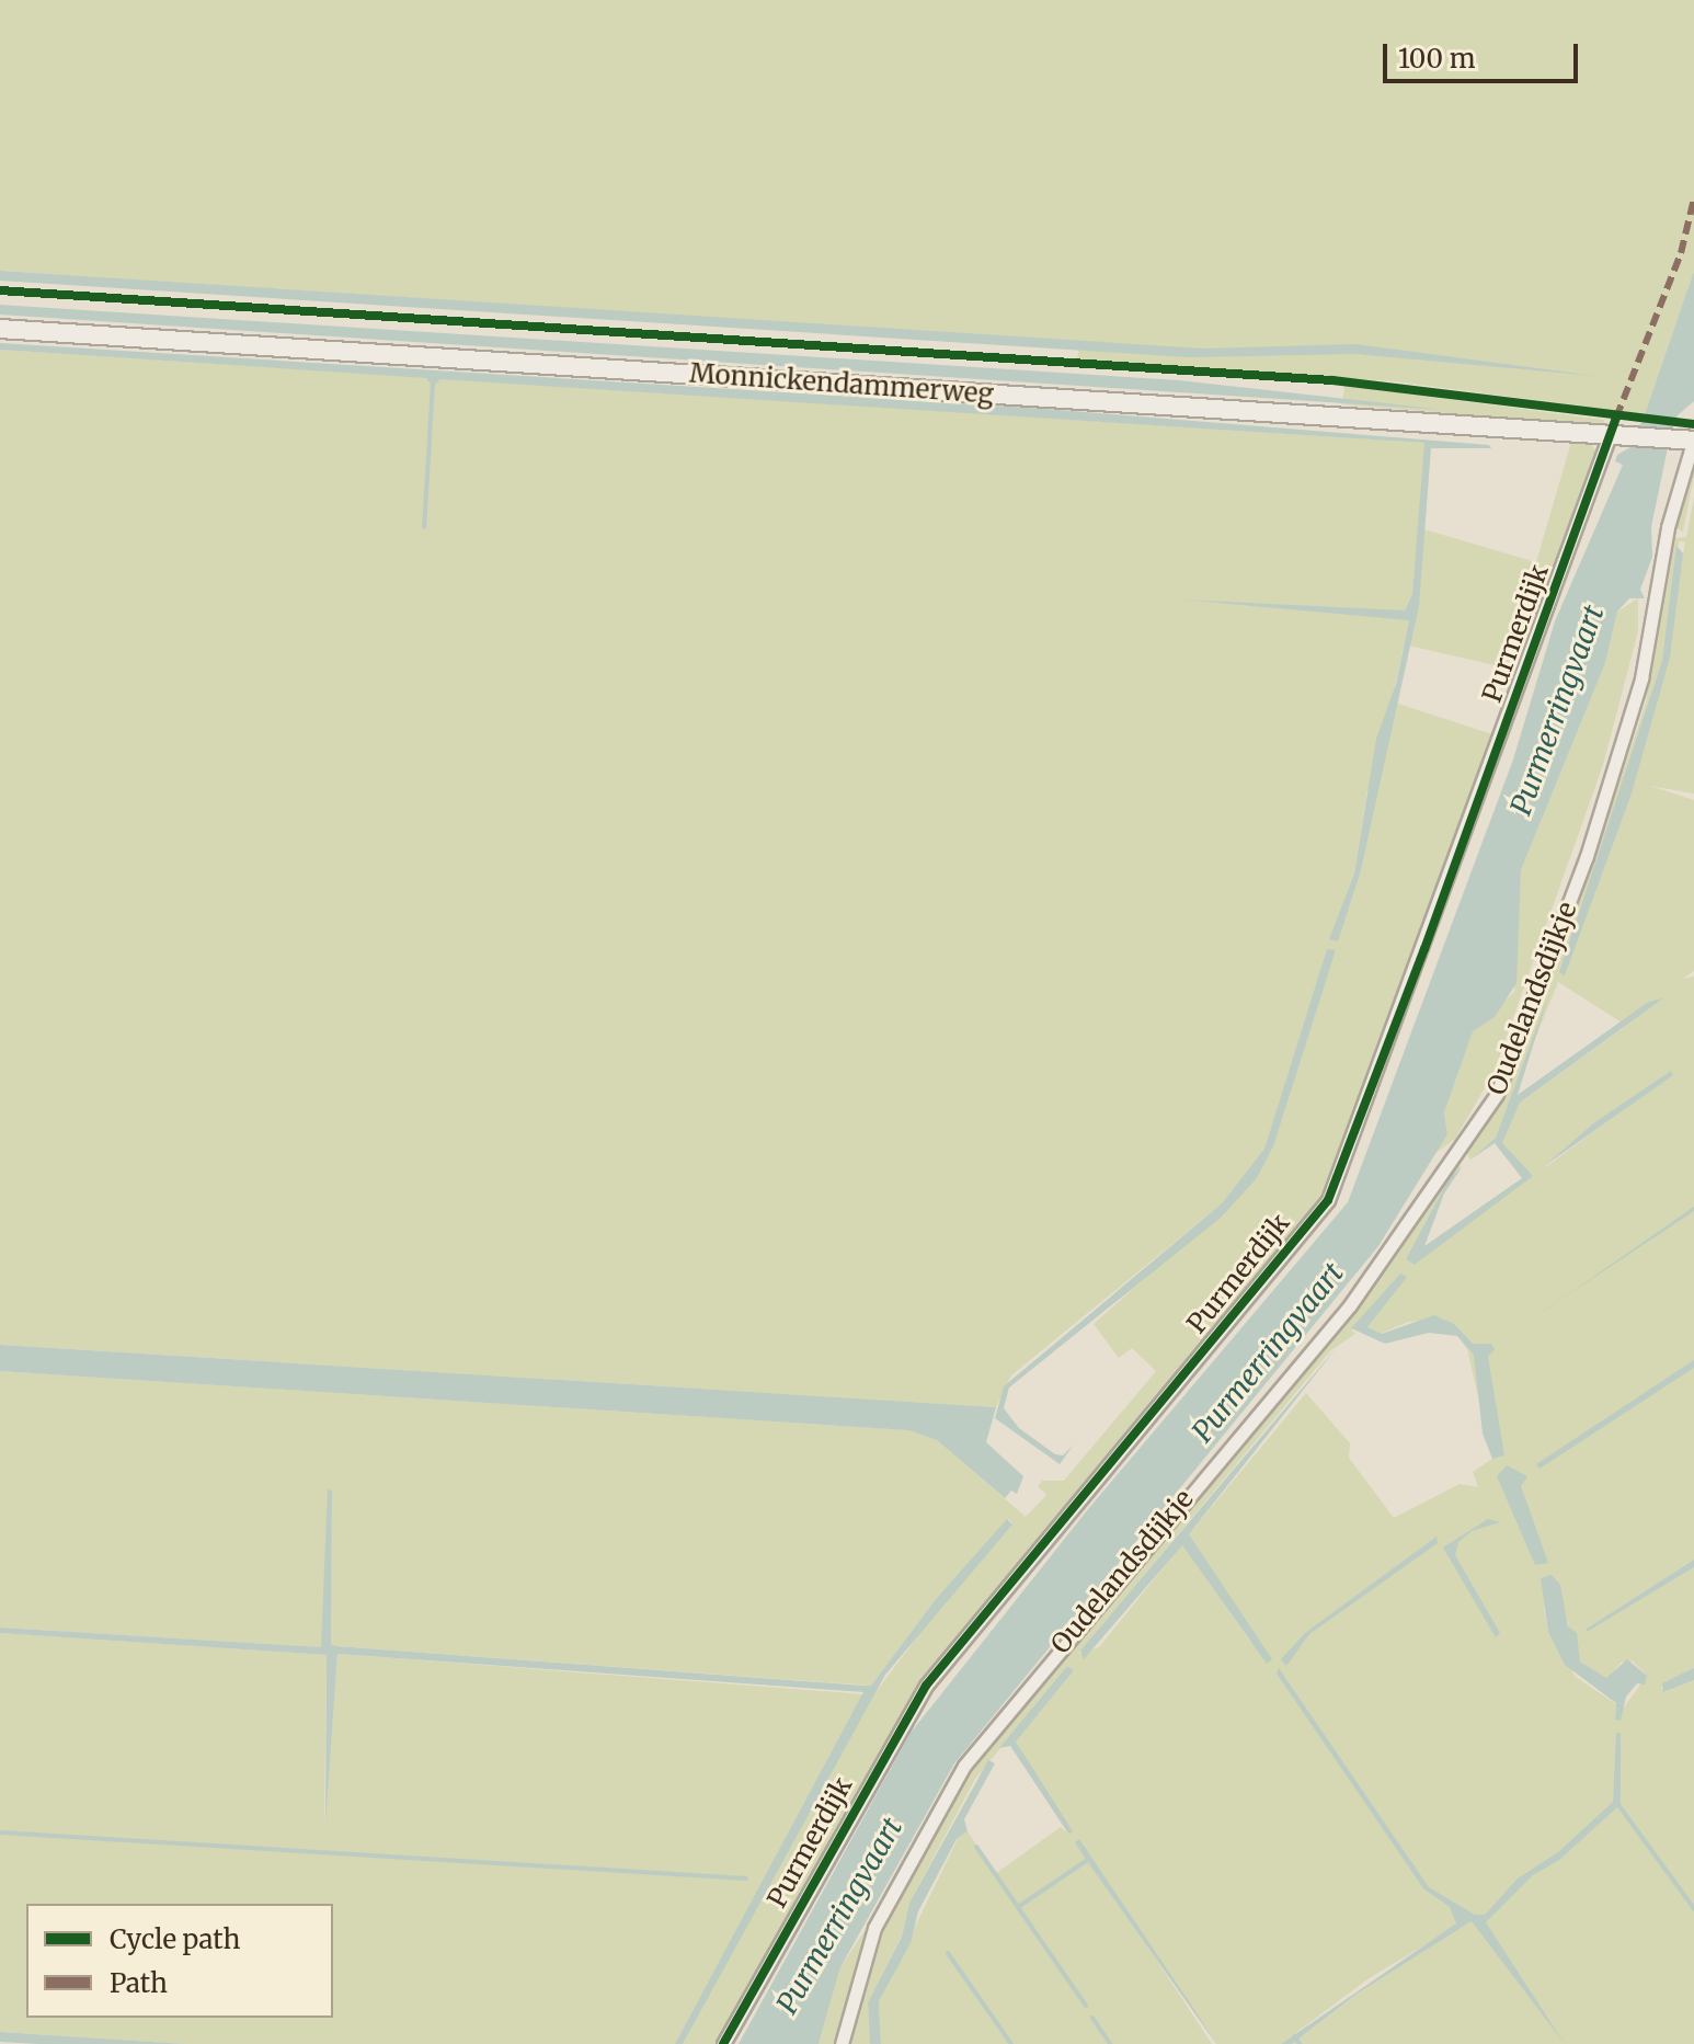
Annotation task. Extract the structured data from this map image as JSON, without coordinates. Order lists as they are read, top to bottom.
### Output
{
  "streets": {
    "street": ["Monnickendammerweg", "Purmerdijk", "Oudelandsdijkje"]
  },
  "crossings": [
    ["Monnickendammerweg", "Purmerdijk"],
    ["Monnickendammerweg", "Oudelandsdijkje"]
  ],
  "water": ["Purmerringvaart"],
  "legend": ["Cycle path", "Path"],
  "scale_bar": "100 m"
}
